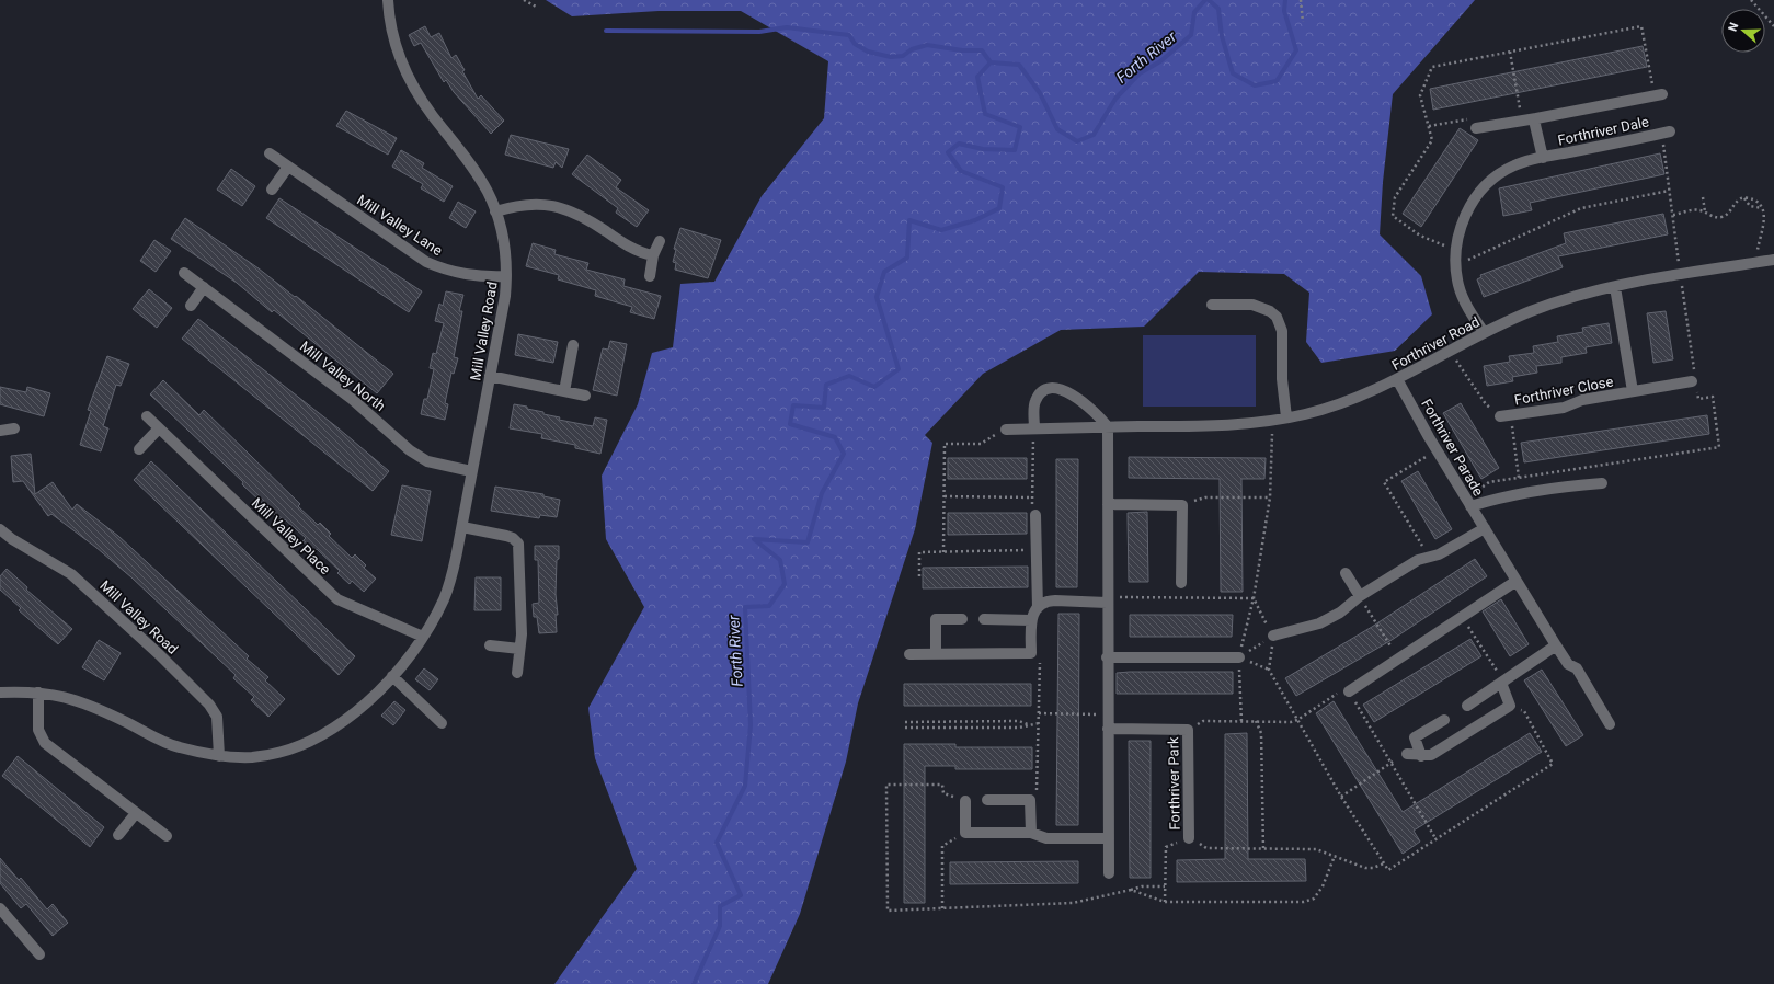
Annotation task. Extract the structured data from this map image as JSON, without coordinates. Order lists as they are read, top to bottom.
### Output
{
  "streets": {
    "street": [
      "Forthriver Dale",
      "Mill Valley Lane",
      "Mill Valley Road",
      "Forthriver Road",
      "Mill Valley North",
      "Forthriver Close",
      "Forthriver Parade",
      "Mill Valley Place",
      "Forthriver Park"
    ]
  },
  "crossings": [
    ["Forthriver Dale", "Forthriver Road"],
    ["Mill Valley Lane", "Mill Valley Road"],
    ["Mill Valley Road", "Mill Valley North"],
    ["Mill Valley Road", "Mill Valley Place"],
    ["Forthriver Road", "Forthriver Close"],
    ["Forthriver Road", "Forthriver Parade"]
  ],
  "water": ["Forth River"],
  "north": "left"
}
